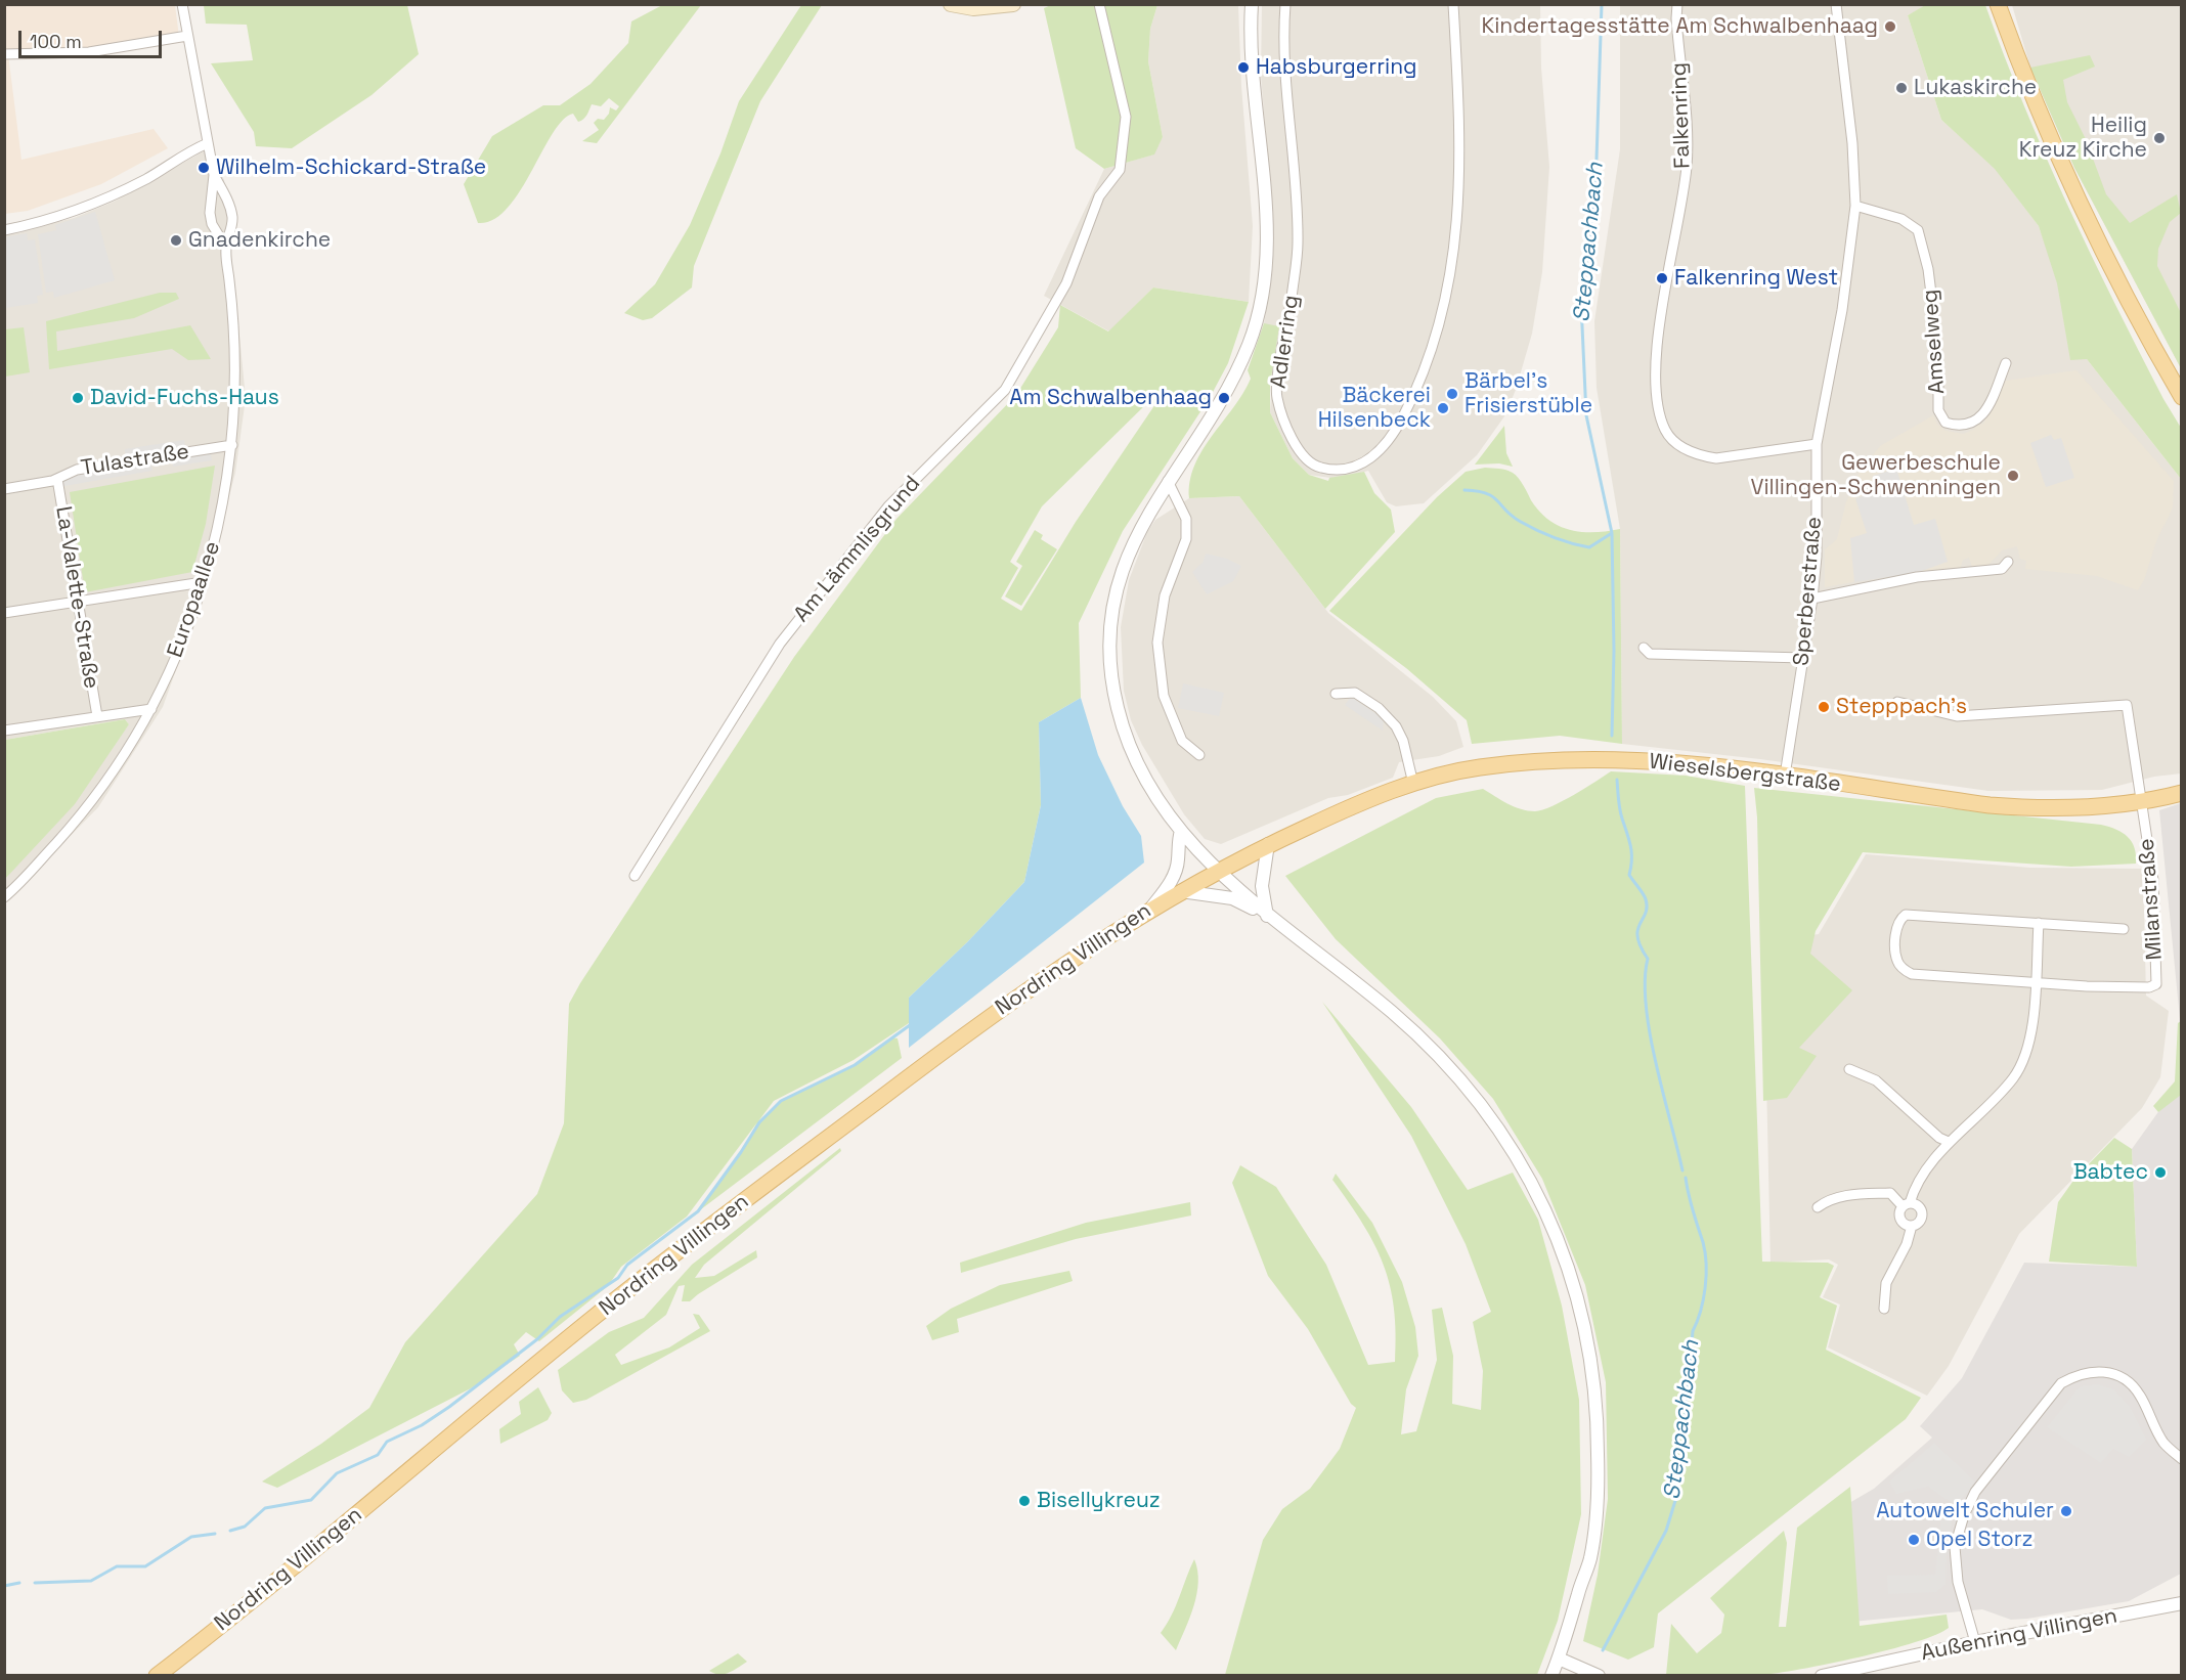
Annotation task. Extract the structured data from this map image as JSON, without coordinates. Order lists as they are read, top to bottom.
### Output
{
  "streets": {
    "main road": ["Wieselsbergstraße", "Nordring Villingen"],
    "street": [
      "Falkenring",
      "Adlerring",
      "Amselweg",
      "Tulastraße",
      "Am Lämmlisgrund",
      "Sperberstraße",
      "La-Valette-Straße",
      "Europaallee",
      "Milanstraße",
      "Außenring Villingen"
    ]
  },
  "crossings": [
    ["Falkenring", "Sperberstraße"],
    ["Amselweg", "Sperberstraße"],
    ["Tulastraße", "La-Valette-Straße"],
    ["Tulastraße", "Europaallee"],
    ["Sperberstraße", "Wieselsbergstraße"],
    ["Wieselsbergstraße", "Milanstraße"],
    ["Wieselsbergstraße", "Nordring Villingen"]
  ],
  "water": ["Steppachbach"],
  "places": [
    "Kindertagesstätte Am Schwalbenhaag",
    "Habsburgerring",
    "Lukaskirche",
    "Heilig Kreuz Kirche",
    "Wilhelm-Schickard-Straße",
    "Gnadenkirche",
    "Falkenring West",
    "Bärbel's Frisierstüble",
    "David-Fuchs-Haus",
    "Am Schwalbenhaag",
    "Bäckerei Hilsenbeck",
    "Gewerbeschule Villingen-Schwenningen",
    "Stepppach's",
    "Babtec",
    "Bisellykreuz",
    "Autowelt Schuler",
    "Opel Storz"
  ],
  "scale_bar": "100 m"
}
